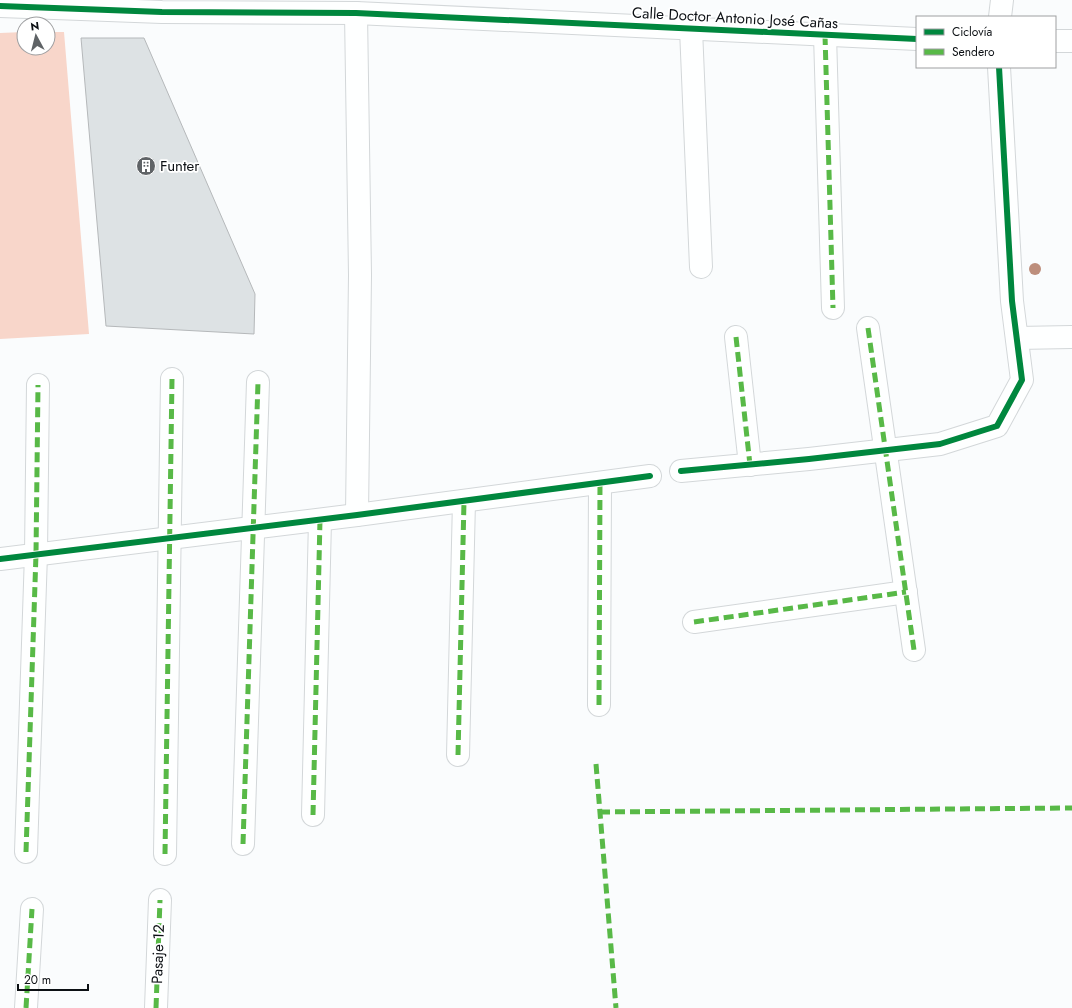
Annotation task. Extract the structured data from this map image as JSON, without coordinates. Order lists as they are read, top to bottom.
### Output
{
  "streets": {
    "street": ["Calle Doctor Antonio José Cañas", "Pasaje 12"]
  },
  "places": {
    "building": ["Funter"]
  },
  "legend": ["Ciclovía", "Sendero"],
  "scale_bar": "20 m",
  "north": "top"
}
